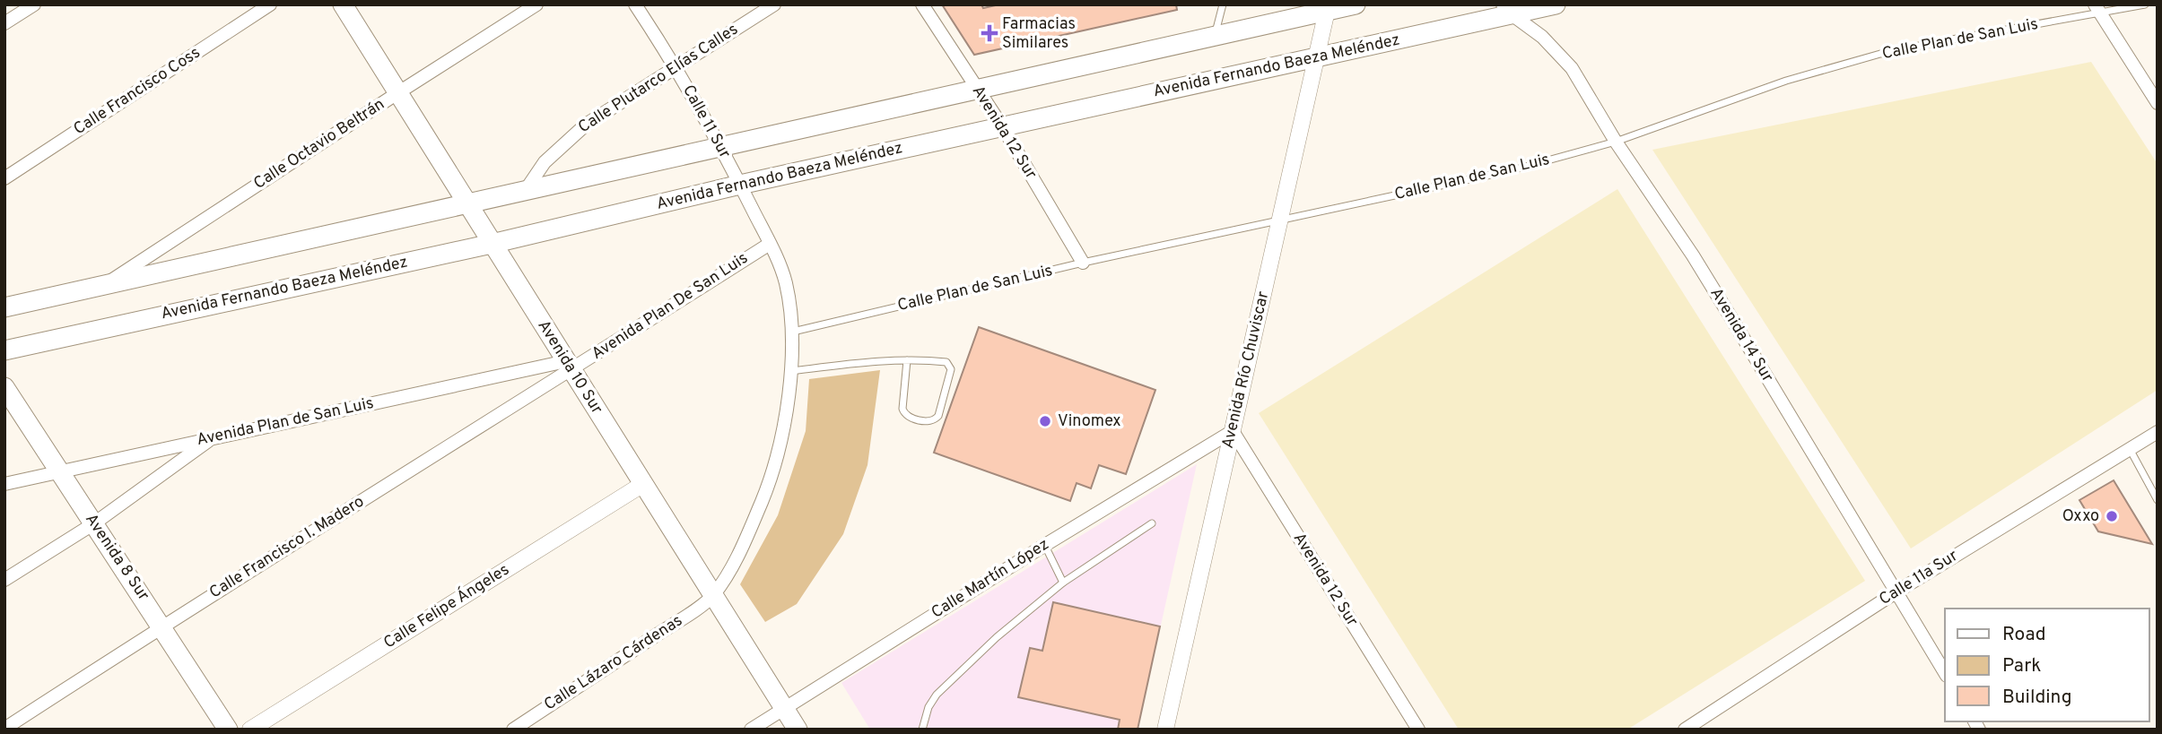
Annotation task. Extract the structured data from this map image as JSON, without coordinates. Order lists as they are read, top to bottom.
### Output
{
  "streets": {
    "main road": ["Avenida Fernando Baeza Meléndez", "Avenida 10 Sur", "Avenida 8 Sur"],
    "street": [
      "Calle Plutarco Elías Calles",
      "Calle Francisco Coss",
      "Calle 11 Sur",
      "Avenida 12 Sur",
      "Calle Octavio Beltrán",
      "Avenida Plan De San Luis",
      "Avenida 14 Sur",
      "Avenida Río Chuviscar",
      "Avenida Plan de San Luis",
      "Calle Francisco I. Madero",
      "Calle 11a Sur",
      "Calle Martín López",
      "Calle Felipe Ángeles",
      "Calle Lázaro Cárdenas"
    ],
    "lane": ["Calle Plan de San Luis"]
  },
  "crossings": [
    ["Calle Plan de San Luis", "Calle 11 Sur"],
    ["Calle Plan de San Luis", "Avenida 12 Sur"],
    ["Calle Plan de San Luis", "Avenida 14 Sur"],
    ["Calle Plan de San Luis", "Avenida Río Chuviscar"],
    ["Avenida Fernando Baeza Meléndez", "Calle 11 Sur"],
    ["Avenida Fernando Baeza Meléndez", "Avenida 12 Sur"],
    ["Avenida Fernando Baeza Meléndez", "Avenida 14 Sur"],
    ["Avenida Fernando Baeza Meléndez", "Avenida 10 Sur"],
    ["Avenida Fernando Baeza Meléndez", "Avenida Río Chuviscar"],
    ["Calle Plutarco Elías Calles", "Calle 11 Sur"],
    ["Calle 11 Sur", "Avenida Plan De San Luis"],
    ["Calle 11 Sur", "Avenida 10 Sur"],
    ["Calle 11 Sur", "Calle Lázaro Cárdenas"],
    ["Avenida 12 Sur", "Avenida Río Chuviscar"],
    ["Avenida 12 Sur", "Calle Martín López"],
    ["Calle Octavio Beltrán", "Avenida 10 Sur"],
    ["Avenida Plan De San Luis", "Avenida 10 Sur"],
    ["Avenida Plan De San Luis", "Avenida Plan de San Luis"],
    ["Avenida Plan De San Luis", "Calle Francisco I. Madero"],
    ["Avenida 14 Sur", "Calle 11a Sur"],
    ["Avenida 10 Sur", "Avenida Plan de San Luis"],
    ["Avenida 10 Sur", "Calle Francisco I. Madero"],
    ["Avenida 10 Sur", "Calle Martín López"],
    ["Avenida 10 Sur", "Calle Felipe Ángeles"],
    ["Avenida 10 Sur", "Calle Lázaro Cárdenas"],
    ["Avenida Río Chuviscar", "Calle Martín López"],
    ["Avenida Plan de San Luis", "Calle Francisco I. Madero"],
    ["Avenida Plan de San Luis", "Avenida 8 Sur"],
    ["Calle Francisco I. Madero", "Avenida 8 Sur"]
  ],
  "places": {
    "health": ["Farmacias Similares"],
    "other": ["Vinomex", "Oxxo"]
  },
  "legend": ["Road", "Park", "Building"]
}
